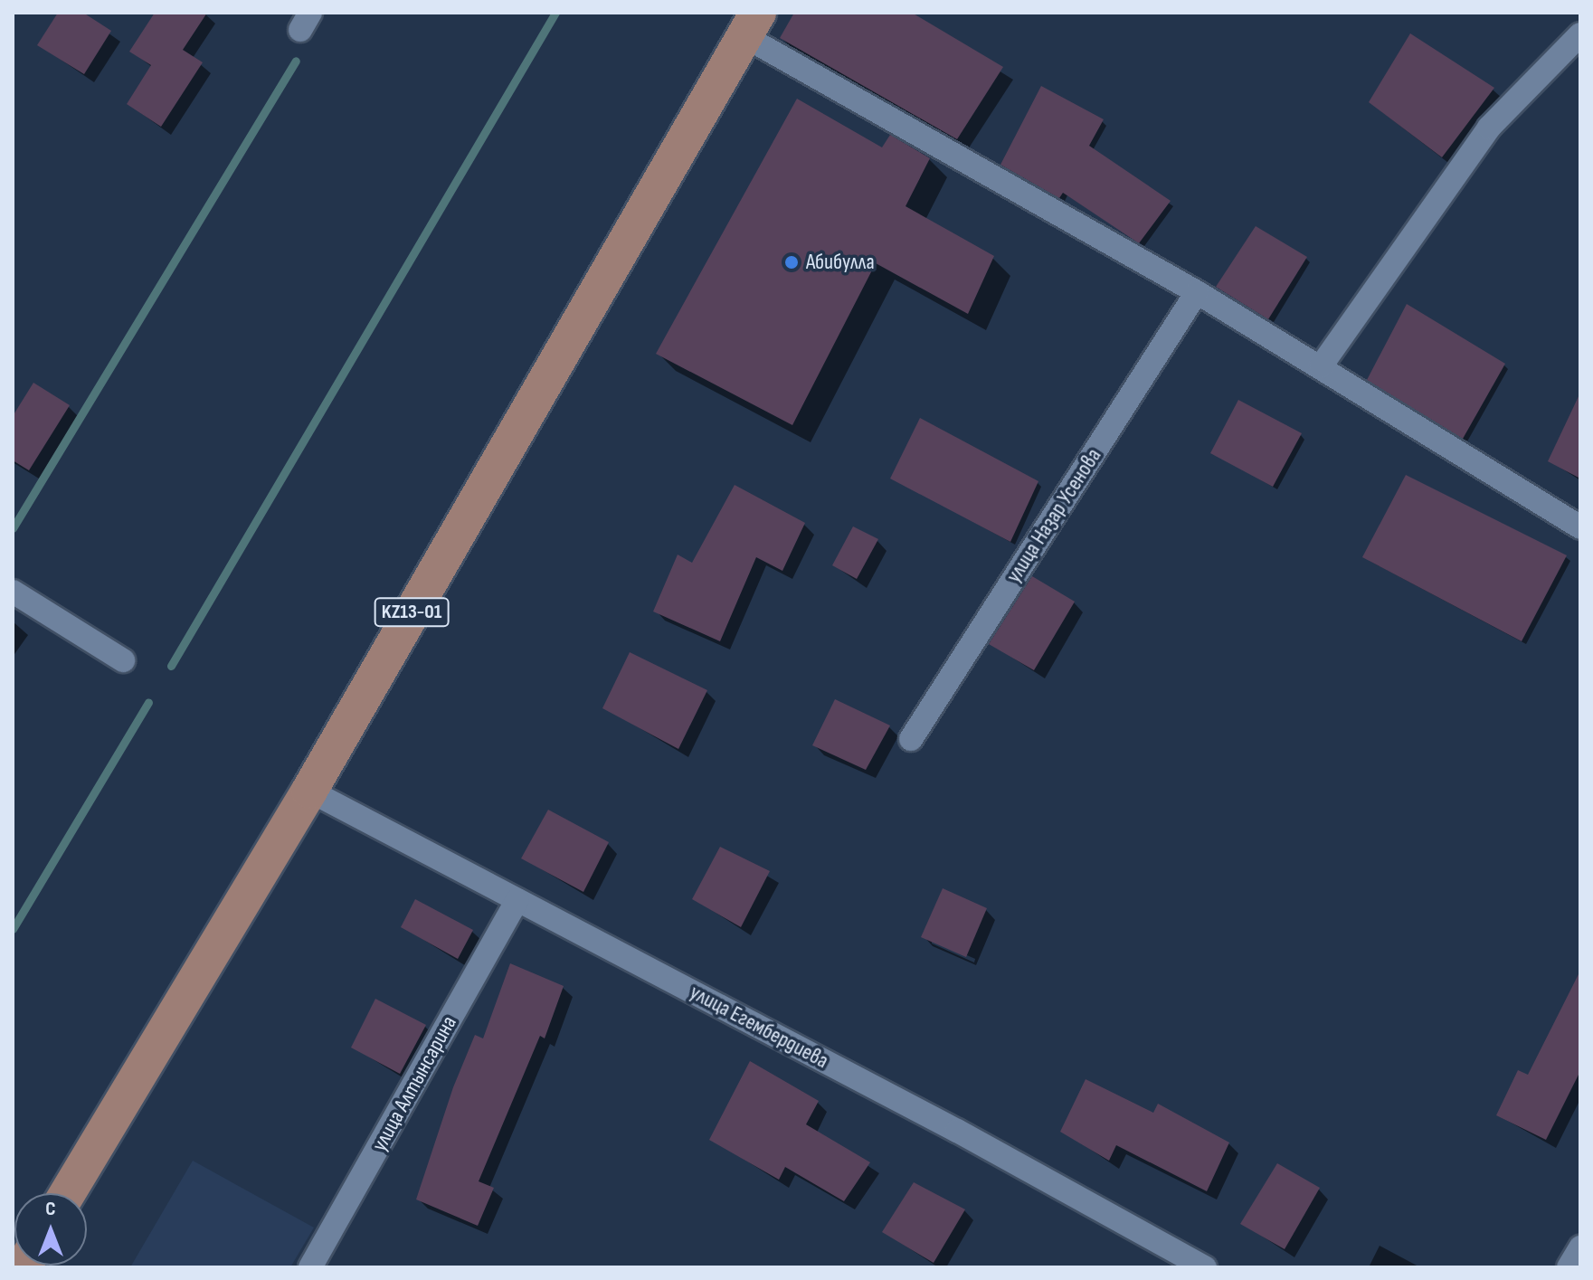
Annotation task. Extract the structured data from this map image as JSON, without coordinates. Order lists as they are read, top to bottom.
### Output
{
  "streets": {
    "main road": ["KZ13-01"],
    "street": ["улица Назар Усенова", "улица Егембердиева", "улица Алтынсарина"]
  },
  "crossings": [
    ["KZ13-01", "улица Егембердиева"],
    ["улица Егембердиева", "улица Алтынсарина"]
  ],
  "places": ["Абибулла"],
  "north": "top"
}
